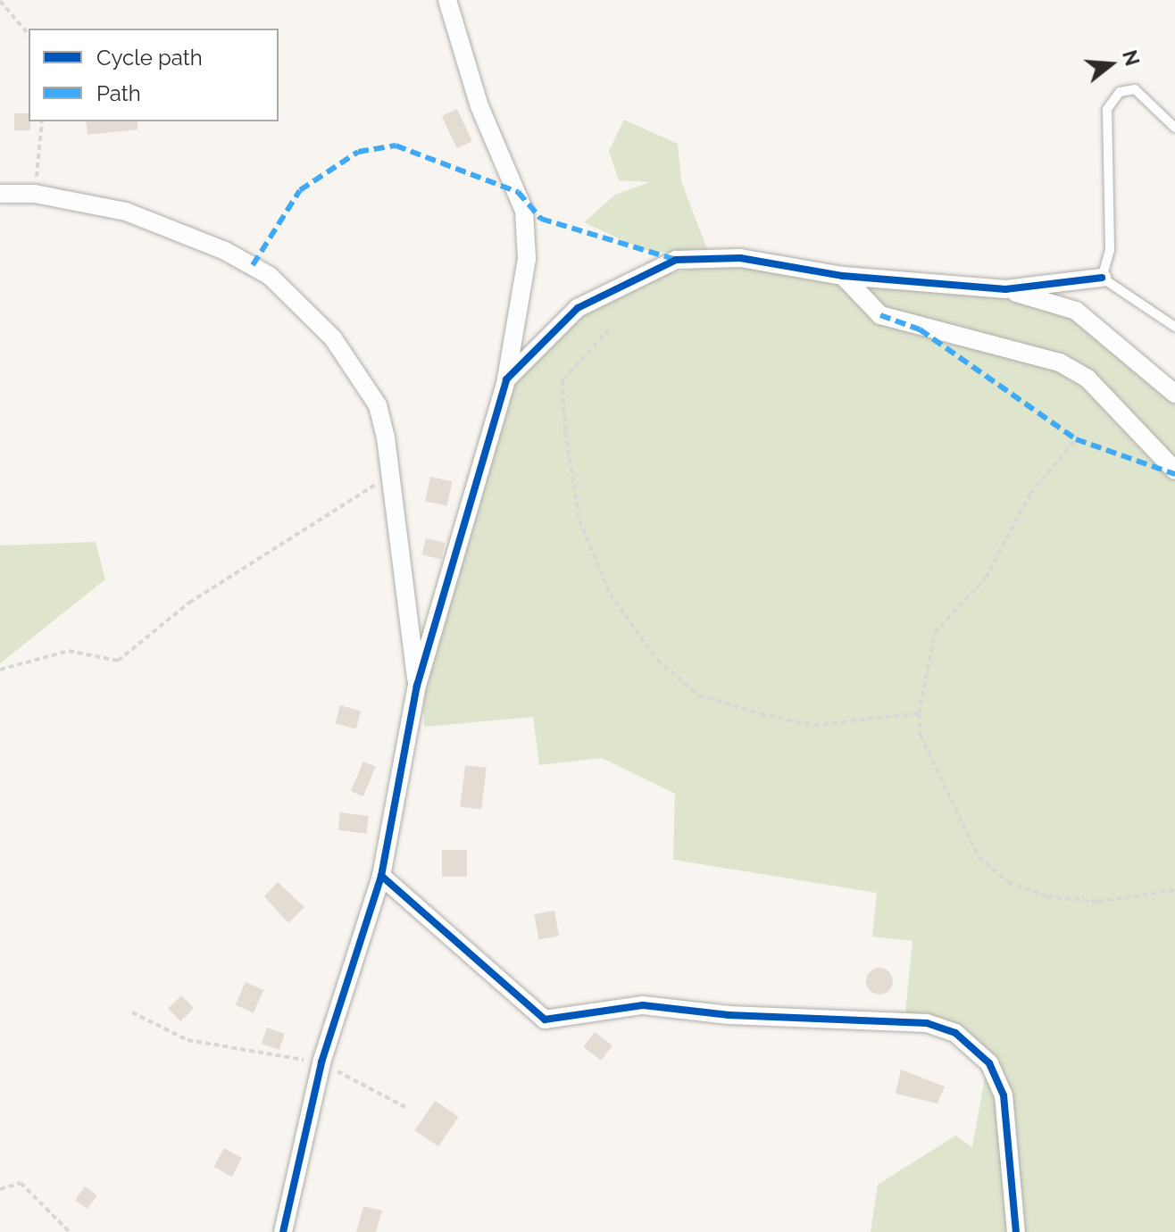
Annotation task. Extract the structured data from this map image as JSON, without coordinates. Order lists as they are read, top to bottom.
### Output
{
  "legend": ["Cycle path", "Path"],
  "north": "right"
}
